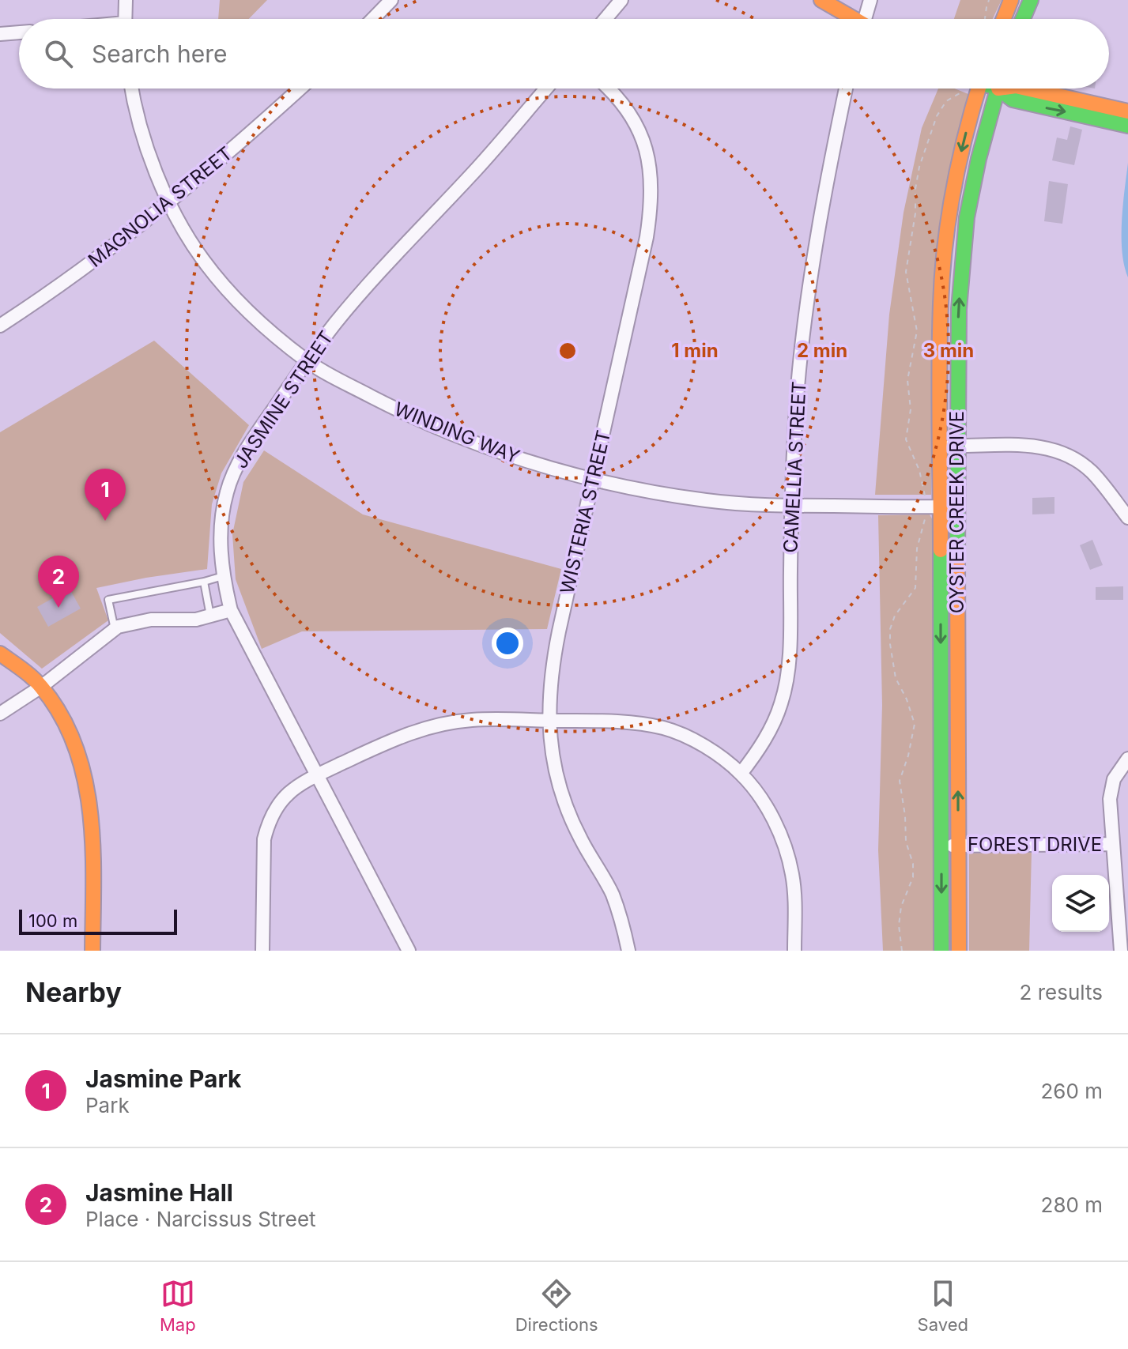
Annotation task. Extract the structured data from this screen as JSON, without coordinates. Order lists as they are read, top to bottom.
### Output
{
  "streets": {
    "main road": ["OYSTER CREEK DRIVE"],
    "street": [
      "MAGNOLIA STREET",
      "JASMINE STREET",
      "WINDING WAY",
      "CAMELLIA STREET",
      "WISTERIA STREET",
      "FOREST DRIVE"
    ]
  },
  "crossings": [
    ["MAGNOLIA STREET", "WINDING WAY"],
    ["JASMINE STREET", "WINDING WAY"],
    ["WINDING WAY", "CAMELLIA STREET"],
    ["WINDING WAY", "WISTERIA STREET"],
    ["WINDING WAY", "OYSTER CREEK DRIVE"],
    ["OYSTER CREEK DRIVE", "FOREST DRIVE"]
  ],
  "scale_bar": "100 m",
  "page": {
    "search": "Search here",
    "pins": ["1", "2"],
    "scale": "100 m",
    "heading": ["Nearby", "2 results"],
    "list": [
      {
        "mark": "1",
        "name": "Jasmine Park",
        "note": "Park",
        "value": "260 m"
      },
      {
        "mark": "2",
        "name": "Jasmine Hall",
        "note": "Place · Narcissus Street",
        "value": "280 m"
      }
    ],
    "nav": ["Map", "Directions", "Saved"]
  },
  "rings": ["1 min", "2 min", "3 min"]
}
